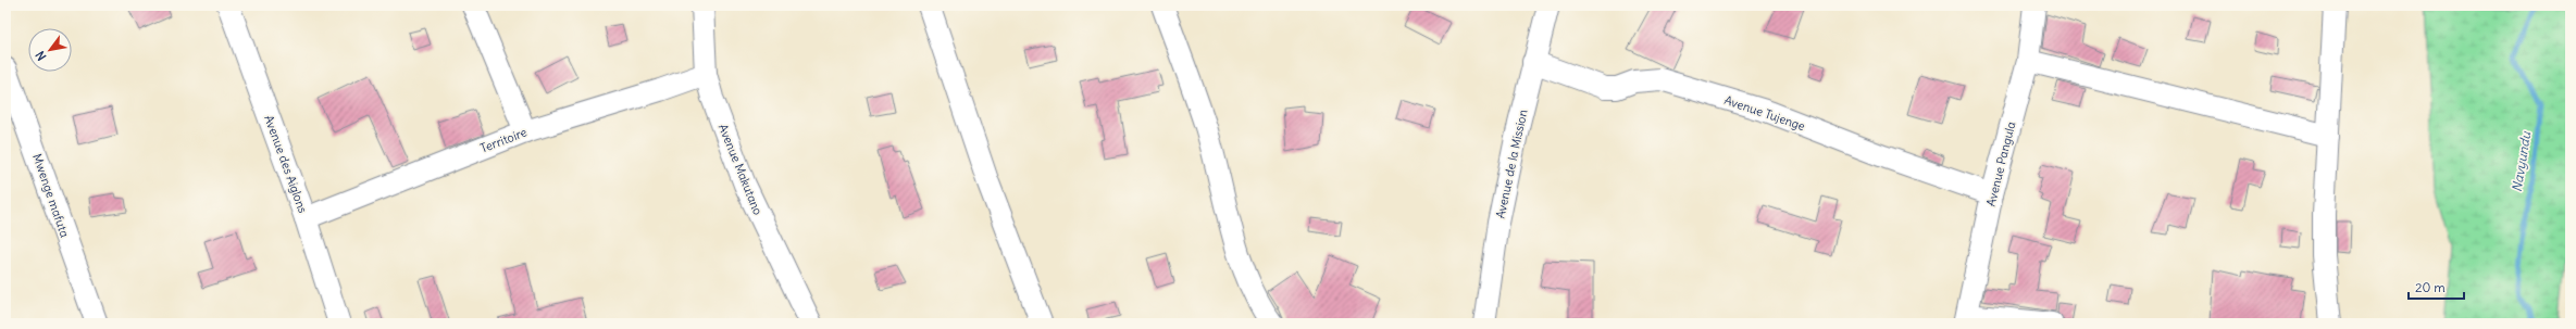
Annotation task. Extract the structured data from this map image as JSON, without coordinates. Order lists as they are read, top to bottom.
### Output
{
  "streets": {
    "street": [
      "Avenue Tujenge",
      "Territoire",
      "Avenue des Aiglons",
      "Avenue de la Mission",
      "Avenue Pangula",
      "Avenue Makutano",
      "Mwenge mafuta"
    ]
  },
  "crossings": [
    ["Avenue Tujenge", "Avenue de la Mission"],
    ["Avenue Tujenge", "Avenue Pangula"],
    ["Territoire", "Avenue des Aiglons"],
    ["Territoire", "Avenue Makutano"]
  ],
  "water": ["Navyundu"],
  "scale_bar": "20 m",
  "north": "bottom left"
}
